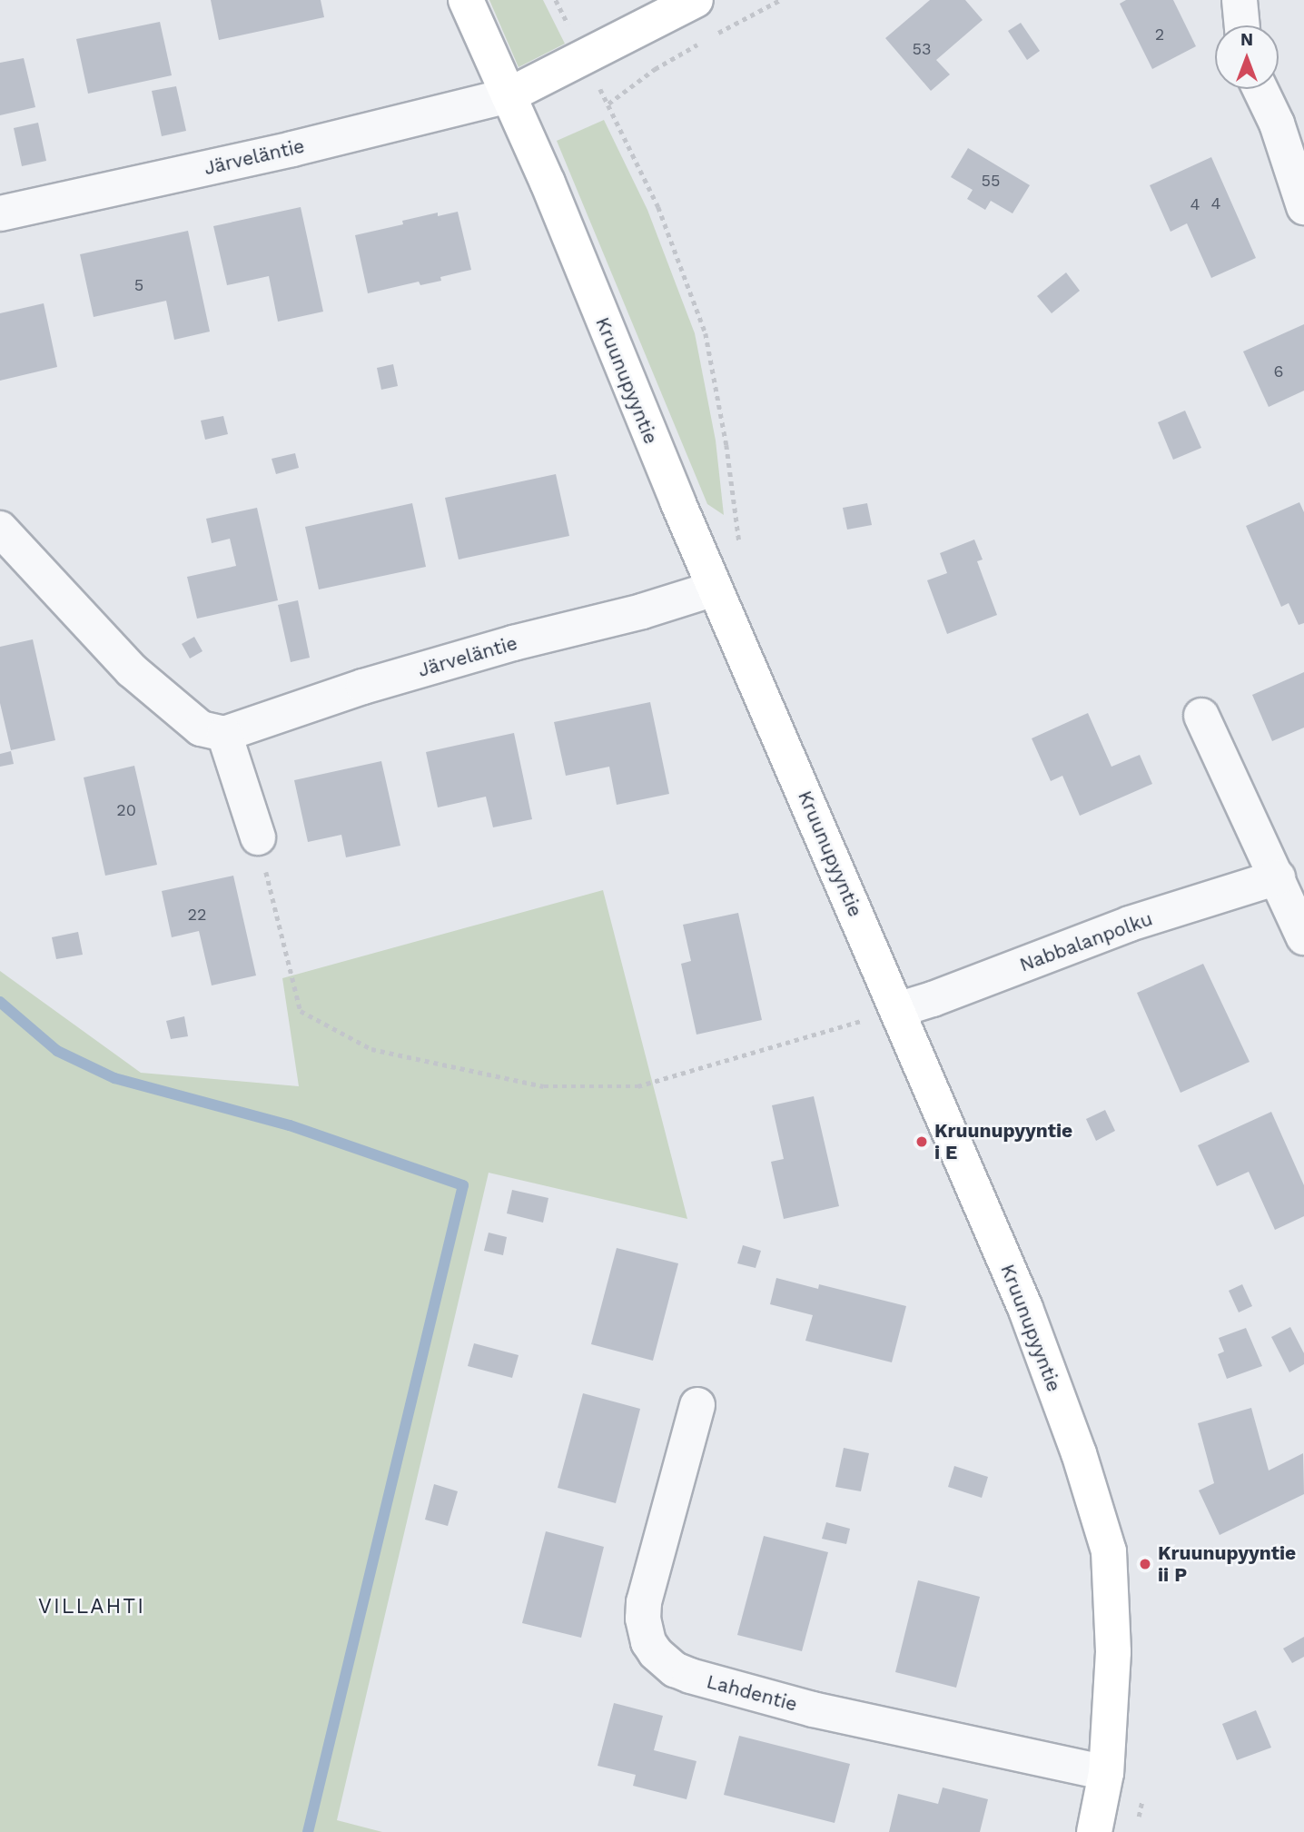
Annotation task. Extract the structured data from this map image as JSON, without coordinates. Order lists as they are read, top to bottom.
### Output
{
  "streets": {
    "street": [
      "Järveläntie",
      "Kruunupyyntie",
      "Nabbalanpolku",
      "Lahdentie"
    ]
  },
  "crossings": [
    ["Järveläntie", "Kruunupyyntie"],
    ["Kruunupyyntie", "Nabbalanpolku"],
    ["Kruunupyyntie", "Lahdentie"]
  ],
  "districts": ["VILLAHTI"],
  "places": ["Kruunupyyntie i E", "Kruunupyyntie ii P"],
  "house_numbers": [
    "2",
    "53",
    "55",
    "4",
    "4",
    "5",
    "6",
    "20",
    "22"
  ],
  "north": "top"
}
